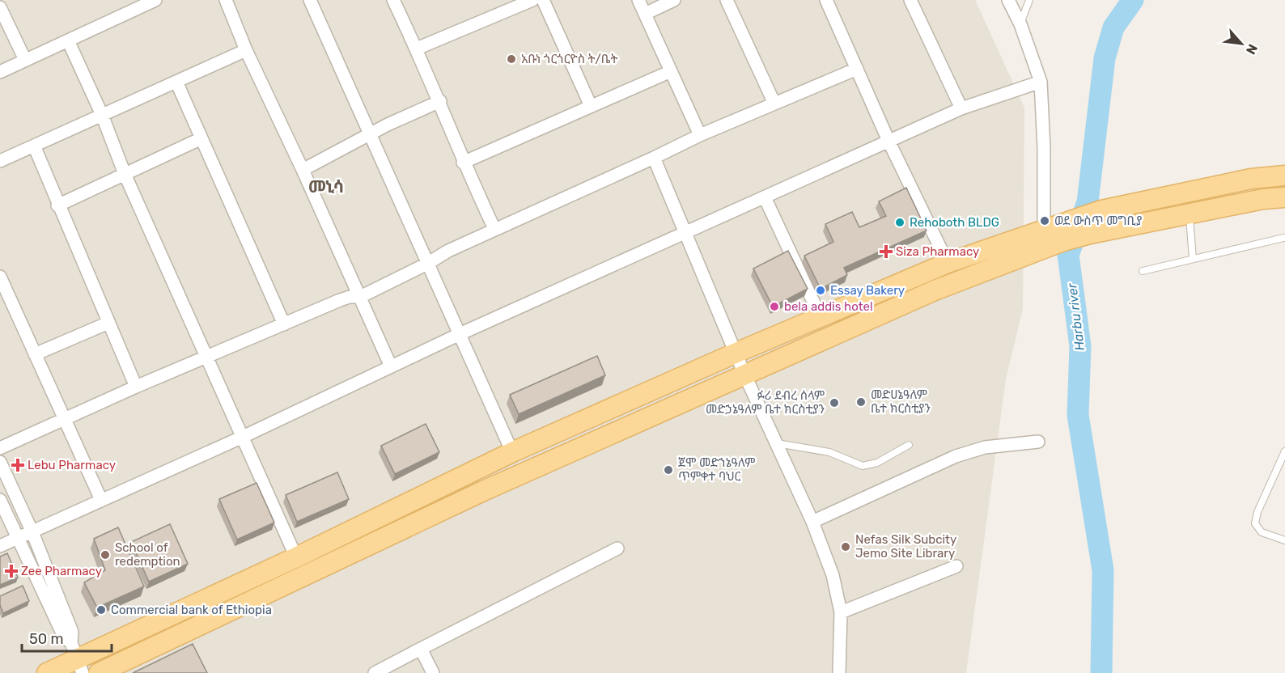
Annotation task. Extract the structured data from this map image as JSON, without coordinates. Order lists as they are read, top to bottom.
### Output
{
  "districts": ["መኒሳ"],
  "water": ["Harbu river"],
  "places": {
    "other": [
      "አቡነ ጎርጎርዮስ ት/ቤት",
      "ወደ ውስጥ መግቢያ",
      "Rehoboth BLDG",
      "Essay Bakery",
      "bela addis hotel",
      "መድሀኔዓለም ቤተ ክርስቲያን",
      "ፉሪ ደብረ ሰላም መድኃኔዓለም ቤተ ክርስቲያን",
      "ጀሞ መድኀኔዓለም ጥምቀተ ባህር",
      "Nefas Silk Subcity Jemo Site Library",
      "School of redemption",
      "Commercial bank of Ethiopia"
    ],
    "health": ["Siza Pharmacy", "Lebu Pharmacy", "Zee Pharmacy"]
  },
  "scale_bar": "50 m",
  "north": "bottom right"
}
